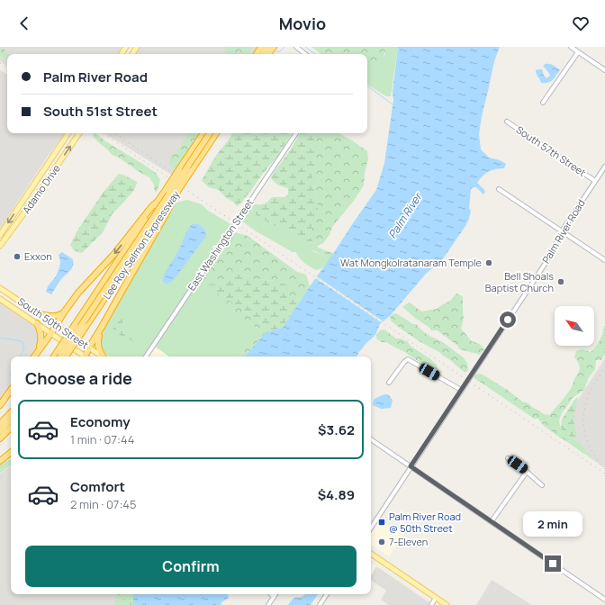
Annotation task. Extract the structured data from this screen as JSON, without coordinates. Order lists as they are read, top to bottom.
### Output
{
  "streets": {
    "highway": ["Lee Roy Selmon Expressway"],
    "main road": ["Adamo Drive", "South 50th Street"],
    "street": ["South 57th Street", "Palm River Road", "East Washington Street"]
  },
  "crossings": [
    ["South 57th Street", "Palm River Road"]
  ],
  "water": ["Palm River"],
  "places": {
    "other": [
      "Exxon",
      "Wat Mongkolratanaram Temple",
      "Bell Shoals Baptist Church",
      "7-Eleven"
    ],
    "transit": ["Palm River Road @ 50th Street"]
  },
  "north": "top left",
  "page": {
    "header": "Movio",
    "banner": ["Palm River Road", "South 51st Street"],
    "heading": "Choose a ride",
    "list": [
      {
        "name": "Economy",
        "note": "1 min · 07:44",
        "value": "$3.62"
      },
      {
        "name": "Comfort",
        "note": "2 min · 07:45",
        "value": "$4.89"
      }
    ],
    "bubble": "2 min",
    "buttons": "Confirm"
  }
}
